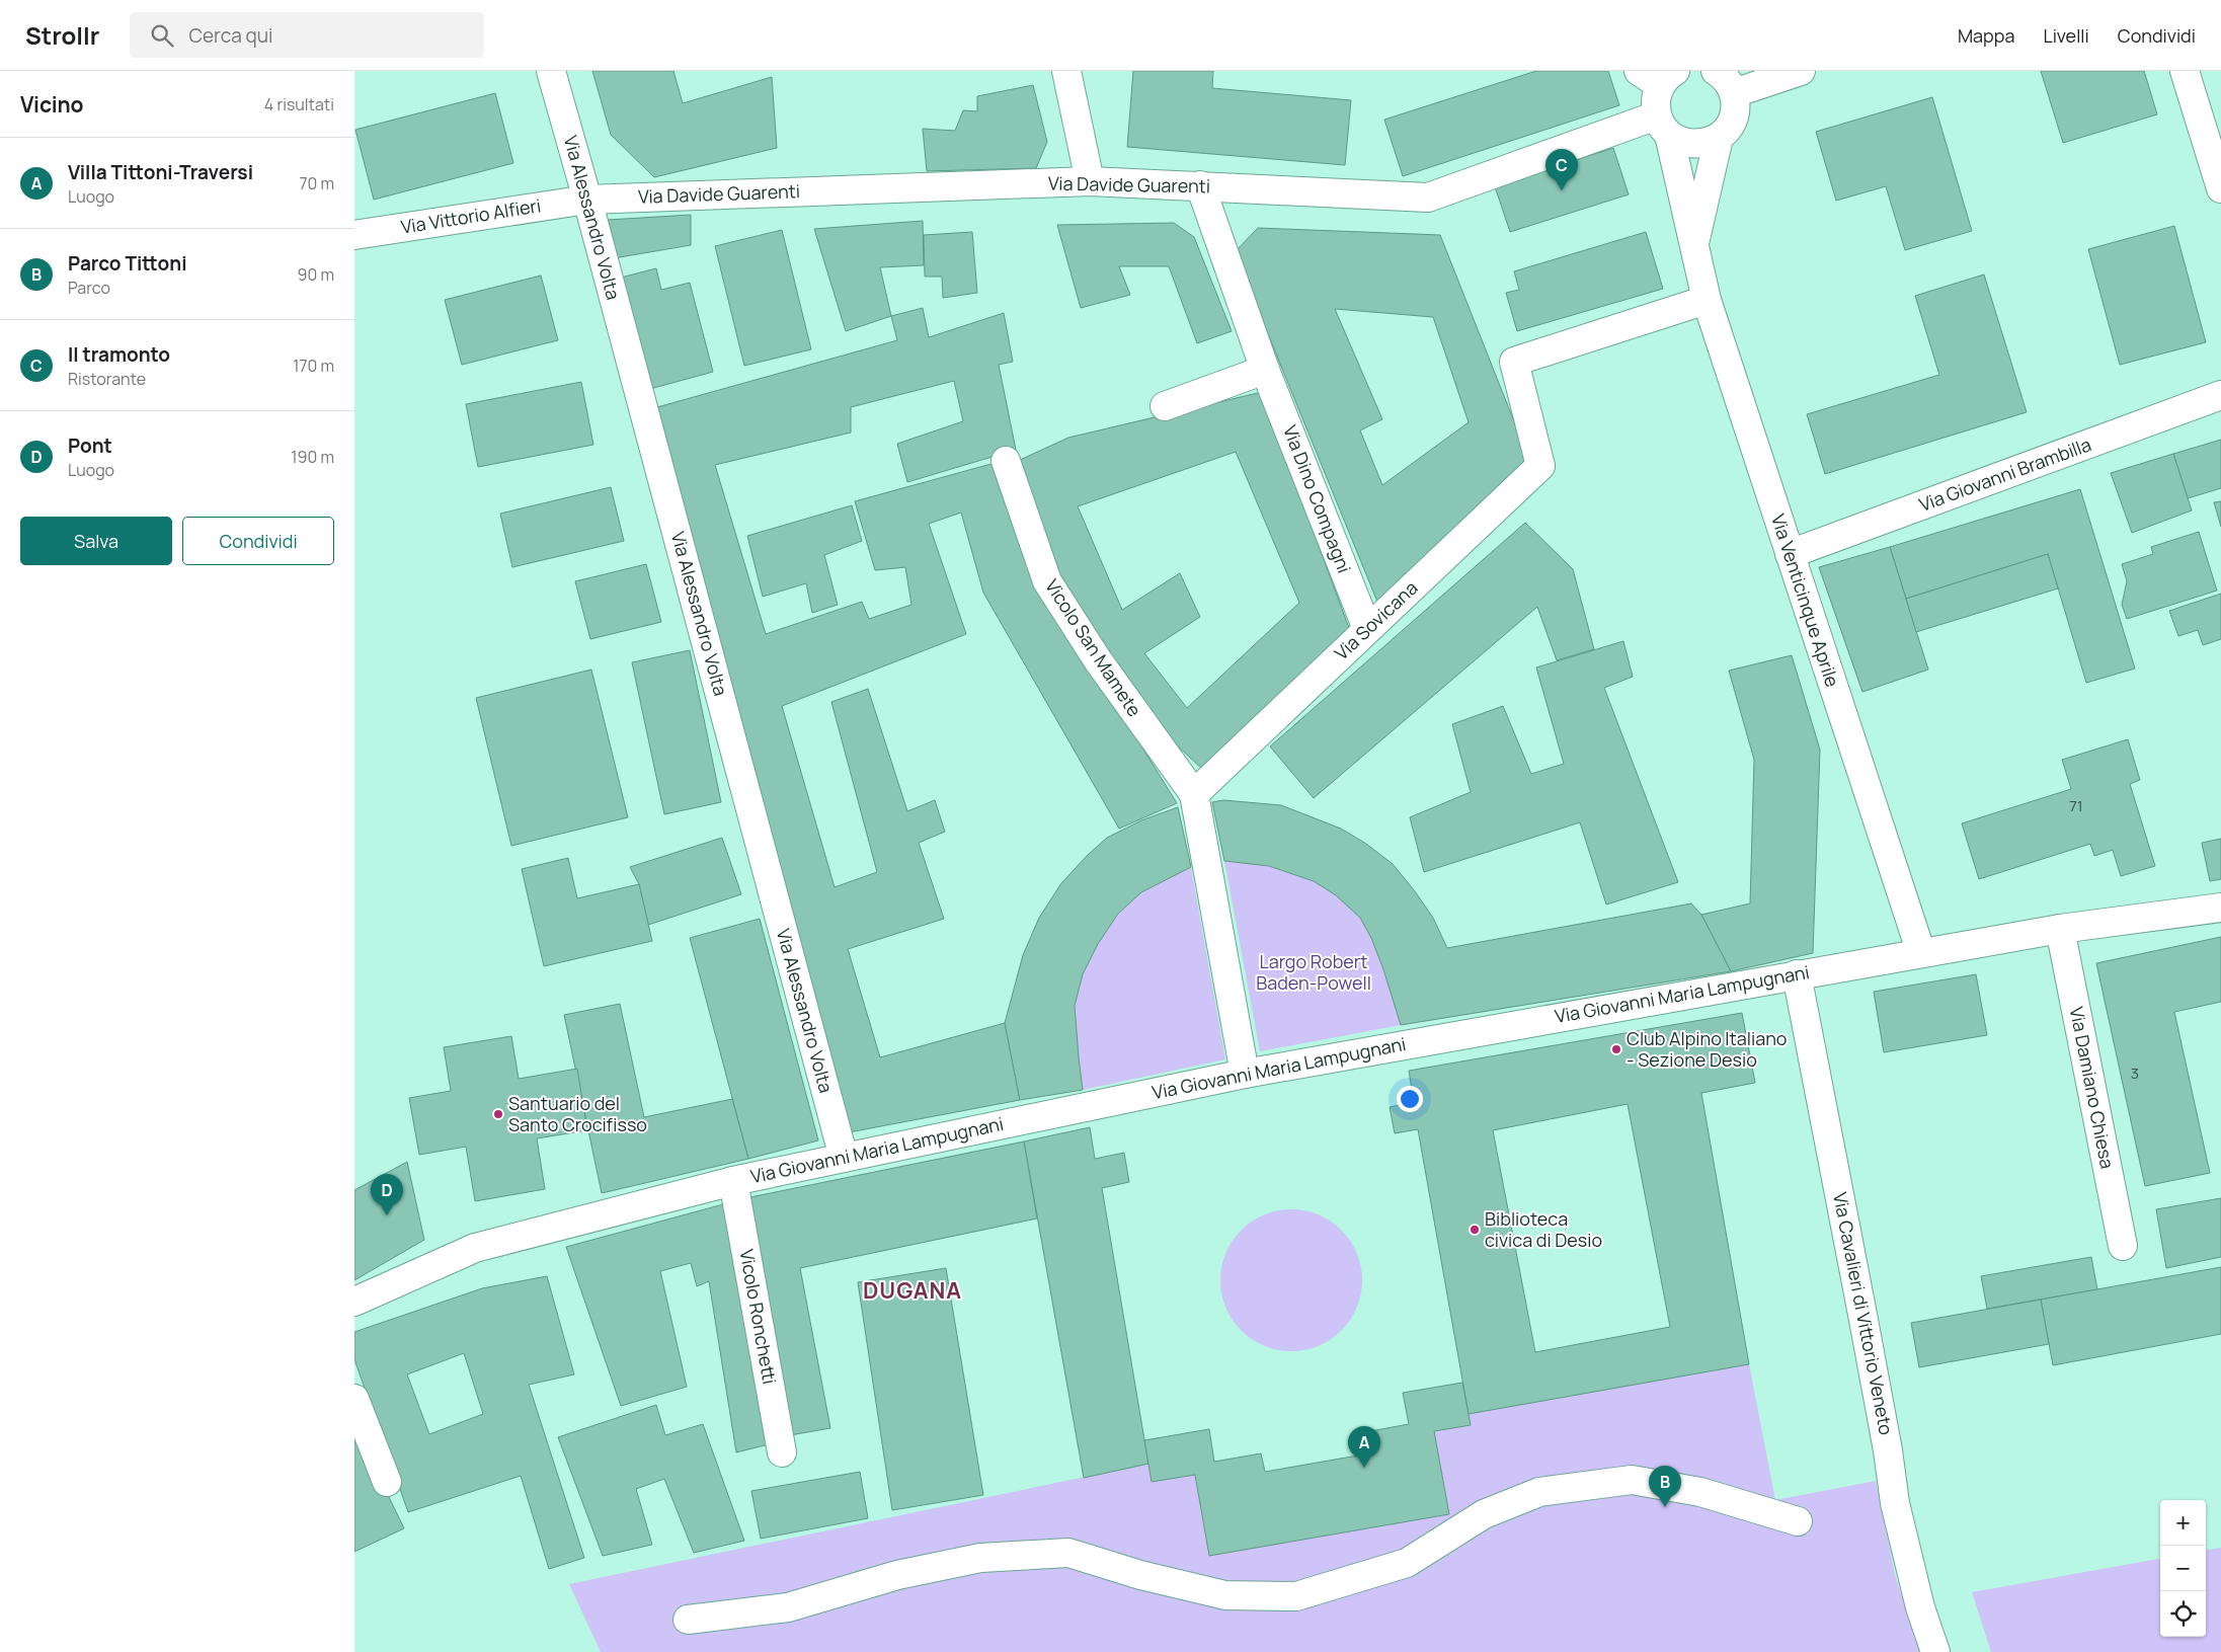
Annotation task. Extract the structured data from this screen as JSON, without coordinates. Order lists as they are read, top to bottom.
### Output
{
  "streets": {
    "street": [
      "Via Davide Guarenti",
      "Via Vittorio Alfieri",
      "Via Alessandro Volta",
      "Via Giovanni Brambilla",
      "Via Dino Compagni",
      "Via Venticinque Aprile",
      "Via Sovicana",
      "Vicolo San Mamete",
      "Via Giovanni Maria Lampugnani",
      "Via Damiano Chiesa",
      "Via Cavalieri di Vittorio Veneto",
      "Vicolo Ronchetti"
    ]
  },
  "crossings": [
    ["Via Davide Guarenti", "Via Vittorio Alfieri"],
    ["Via Davide Guarenti", "Via Alessandro Volta"],
    ["Via Davide Guarenti", "Via Dino Compagni"],
    ["Via Davide Guarenti", "Via Venticinque Aprile"],
    ["Via Vittorio Alfieri", "Via Alessandro Volta"],
    ["Via Alessandro Volta", "Via Giovanni Maria Lampugnani"],
    ["Via Giovanni Brambilla", "Via Venticinque Aprile"],
    ["Via Dino Compagni", "Via Sovicana"],
    ["Via Venticinque Aprile", "Via Sovicana"],
    ["Via Venticinque Aprile", "Via Giovanni Maria Lampugnani"],
    ["Via Sovicana", "Vicolo San Mamete"],
    ["Via Giovanni Maria Lampugnani", "Via Damiano Chiesa"],
    ["Via Giovanni Maria Lampugnani", "Via Cavalieri di Vittorio Veneto"],
    ["Via Giovanni Maria Lampugnani", "Vicolo Ronchetti"]
  ],
  "districts": ["DUGANA"],
  "parks": ["Largo Robert Baden-Powell"],
  "places": ["Club Alpino Italiano - Sezione Desio", "Santuario del Santo Crocifisso", "Biblioteca civica di Desio"],
  "house_numbers": ["71", "3"],
  "page": {
    "header": "Strollr",
    "search": "Cerca qui",
    "nav": ["Mappa", "Livelli", "Condividi"],
    "heading": ["Vicino", "4 risultati"],
    "list": [
      {
        "mark": "A",
        "name": "Villa Tittoni-Traversi",
        "note": "Luogo",
        "value": "70 m"
      },
      {
        "mark": "B",
        "name": "Parco Tittoni",
        "note": "Parco",
        "value": "90 m"
      },
      {
        "mark": "C",
        "name": "Il tramonto",
        "note": "Ristorante",
        "value": "170 m"
      },
      {
        "mark": "D",
        "name": "Pont",
        "note": "Luogo",
        "value": "190 m"
      }
    ],
    "pins": [
      "C",
      "D",
      "A",
      "B"
    ],
    "buttons": ["Salva", "Condividi"],
    "map_buttons": ["+", "−"]
  }
}
